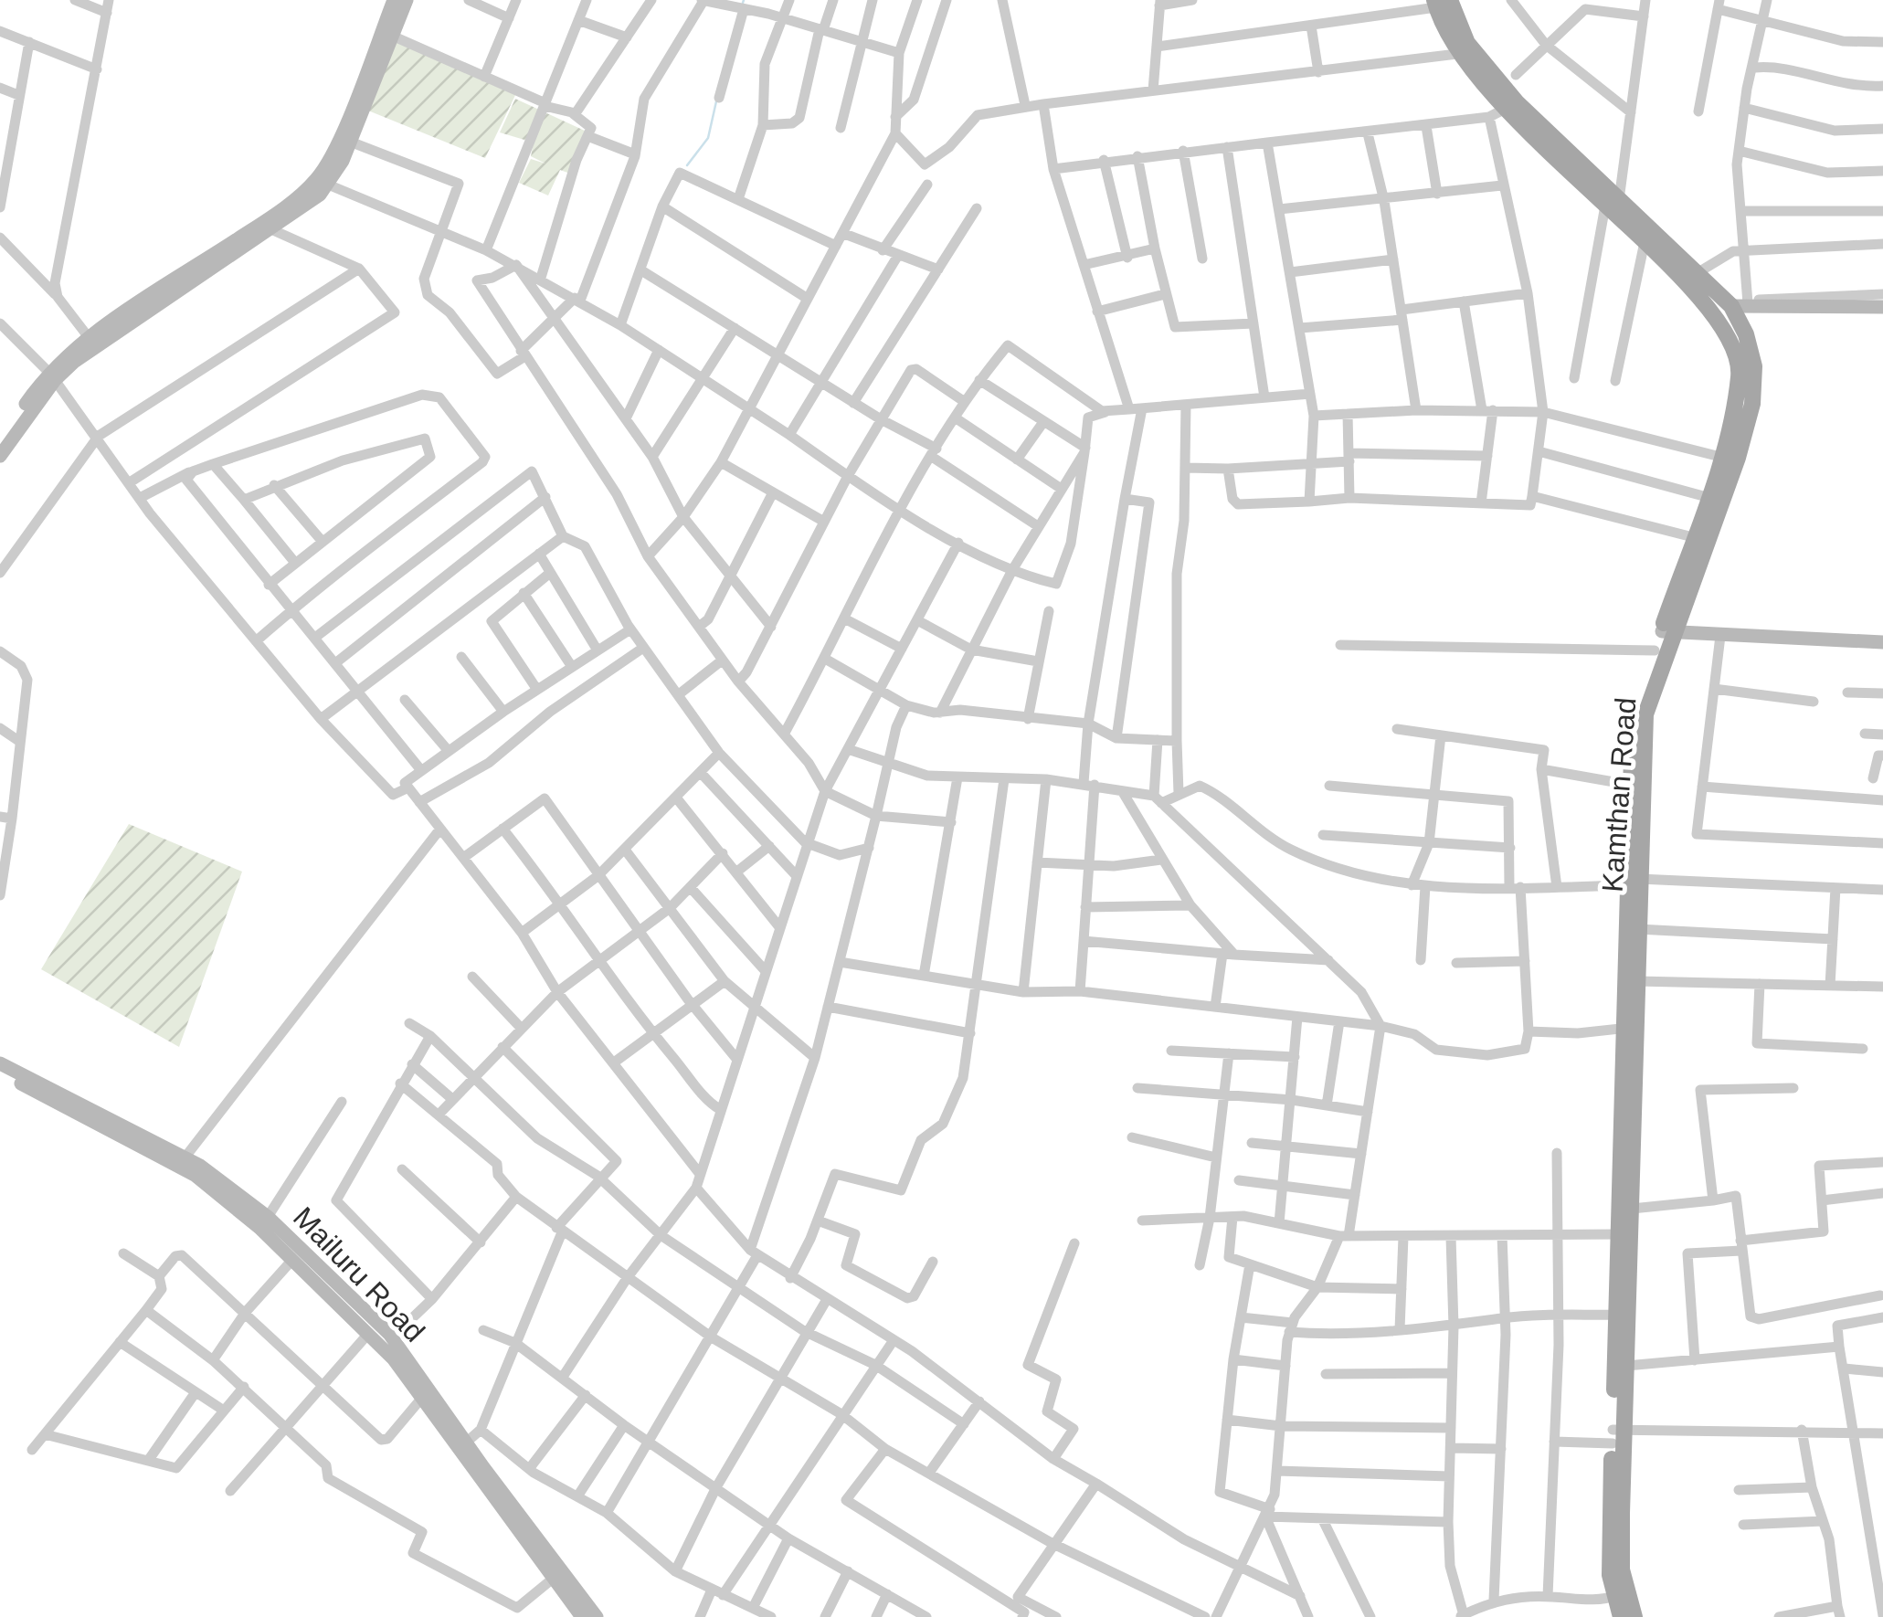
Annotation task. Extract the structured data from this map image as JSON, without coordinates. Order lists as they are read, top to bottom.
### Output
{
  "streets": {
    "main road": ["Kamthan Road"],
    "street": ["Mailuru Road"]
  }
}
